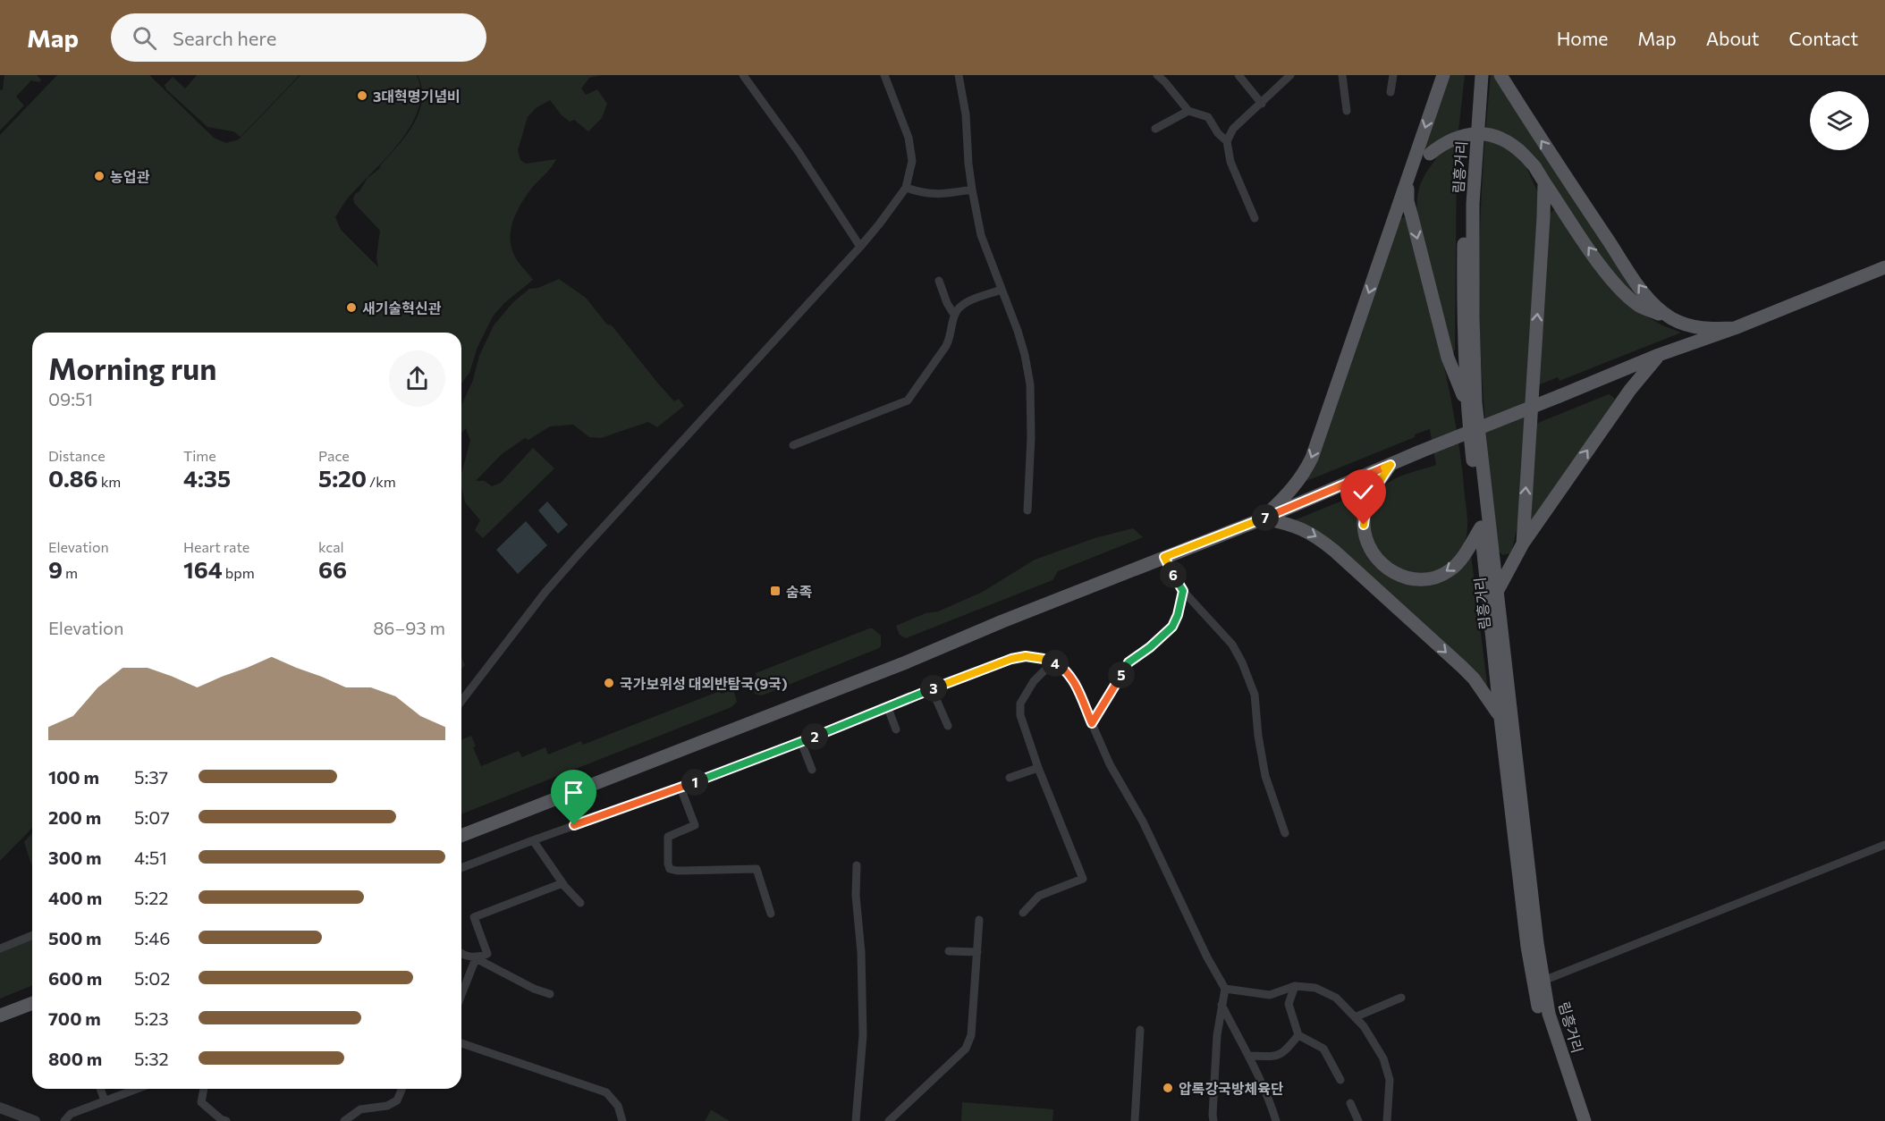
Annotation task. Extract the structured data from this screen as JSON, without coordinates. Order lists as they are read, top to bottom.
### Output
{
  "streets": {
    "main road": ["림흥거리"]
  },
  "places": {
    "other": [
      "3대혁명기념비",
      "농업관",
      "새기술혁신관",
      "국가보위성 대외반탐국(9국)",
      "압록강국방체육단"
    ],
    "transit": ["숨족"]
  },
  "page": {
    "header": "Map",
    "search": "Search here",
    "nav": [
      "Home",
      "Map",
      "About",
      "Contact"
    ],
    "heading": ["Morning run", "09:51"],
    "stats": [
      ["Distance", "0.86 km"],
      ["Time", "4:35"],
      ["Pace", "5:20 /km"],
      ["Elevation", "9 m"],
      ["Heart rate", "164 bpm"],
      ["kcal", "66"]
    ],
    "pins": [
      "7",
      "6",
      "4",
      "5",
      "3",
      "2",
      "1"
    ],
    "chart": ["Elevation", "86–93 m"],
    "list": [
      {
        "name": "100 m",
        "note": "5:37"
      },
      {
        "name": "200 m",
        "note": "5:07"
      },
      {
        "name": "300 m",
        "note": "4:51"
      },
      {
        "name": "400 m",
        "note": "5:22"
      },
      {
        "name": "500 m",
        "note": "5:46"
      },
      {
        "name": "600 m",
        "note": "5:02"
      },
      {
        "name": "700 m",
        "note": "5:23"
      },
      {
        "name": "800 m",
        "note": "5:32"
      }
    ]
  }
}
